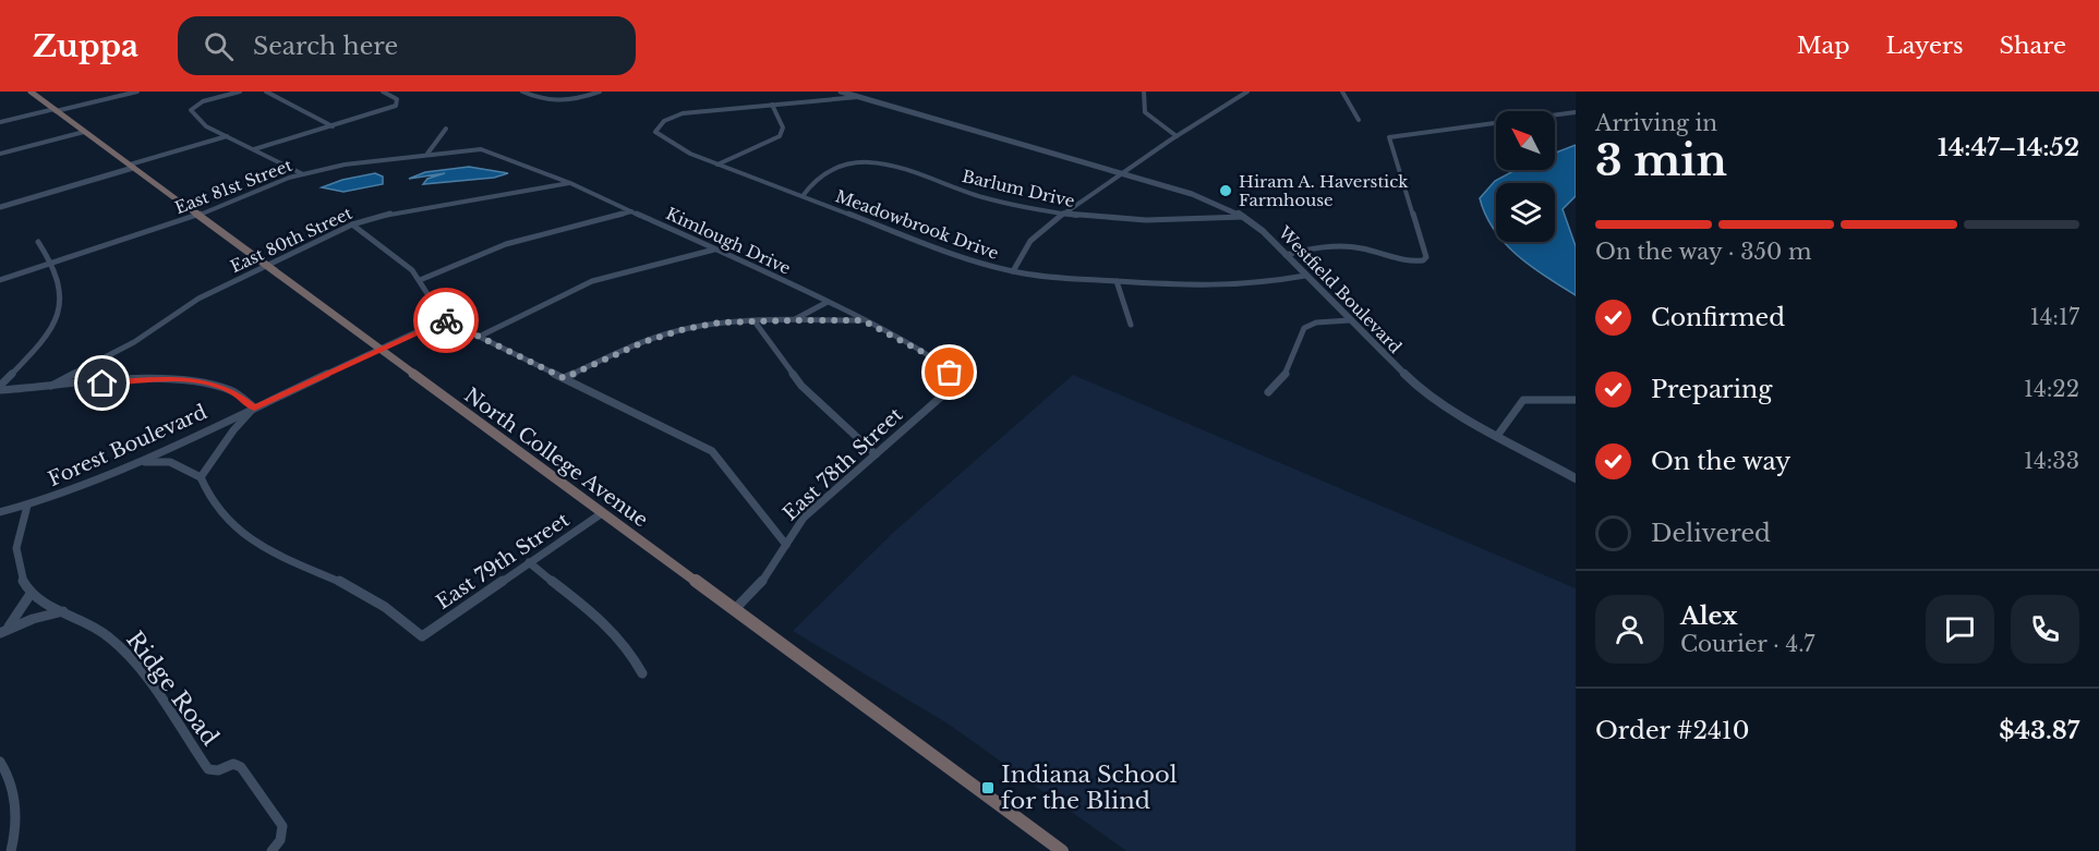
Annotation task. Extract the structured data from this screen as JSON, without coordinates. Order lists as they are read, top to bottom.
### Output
{
  "streets": {
    "main road": ["North College Avenue"],
    "street": [
      "East 81st Street",
      "Barlum Drive",
      "Meadowbrook Drive",
      "East 80th Street",
      "Kimlough Drive",
      "Westfield Boulevard",
      "Forest Boulevard",
      "East 78th Street",
      "East 79th Street",
      "Ridge Road"
    ]
  },
  "crossings": [
    ["East 81st Street", "Kimlough Drive"],
    ["East 81st Street", "North College Avenue"],
    ["Barlum Drive", "Meadowbrook Drive"],
    ["Barlum Drive", "Westfield Boulevard"],
    ["Meadowbrook Drive", "Westfield Boulevard"],
    ["East 80th Street", "Kimlough Drive"],
    ["East 80th Street", "North College Avenue"],
    ["Kimlough Drive", "East 78th Street"],
    ["Forest Boulevard", "North College Avenue"],
    ["North College Avenue", "East 78th Street"],
    ["North College Avenue", "East 79th Street"]
  ],
  "places": {
    "other": ["Hiram A. Haverstick Farmhouse"],
    "transit": ["Indiana School for the Blind"]
  },
  "north": "top left",
  "page": {
    "header": "Zuppa",
    "search": "Search here",
    "nav": ["Map", "Layers", "Share"],
    "heading": ["3 min", "Arriving in", "14:47–14:52"],
    "panel": [
      "Alex",
      "Courier · 4.7",
      "Order #2410",
      "$43.87"
    ],
    "bar": "On the way · 350 m",
    "list": [
      ["Confirmed", "14:17"],
      ["Preparing", "14:22"],
      ["On the way", "14:33"],
      "Delivered"
    ]
  }
}
